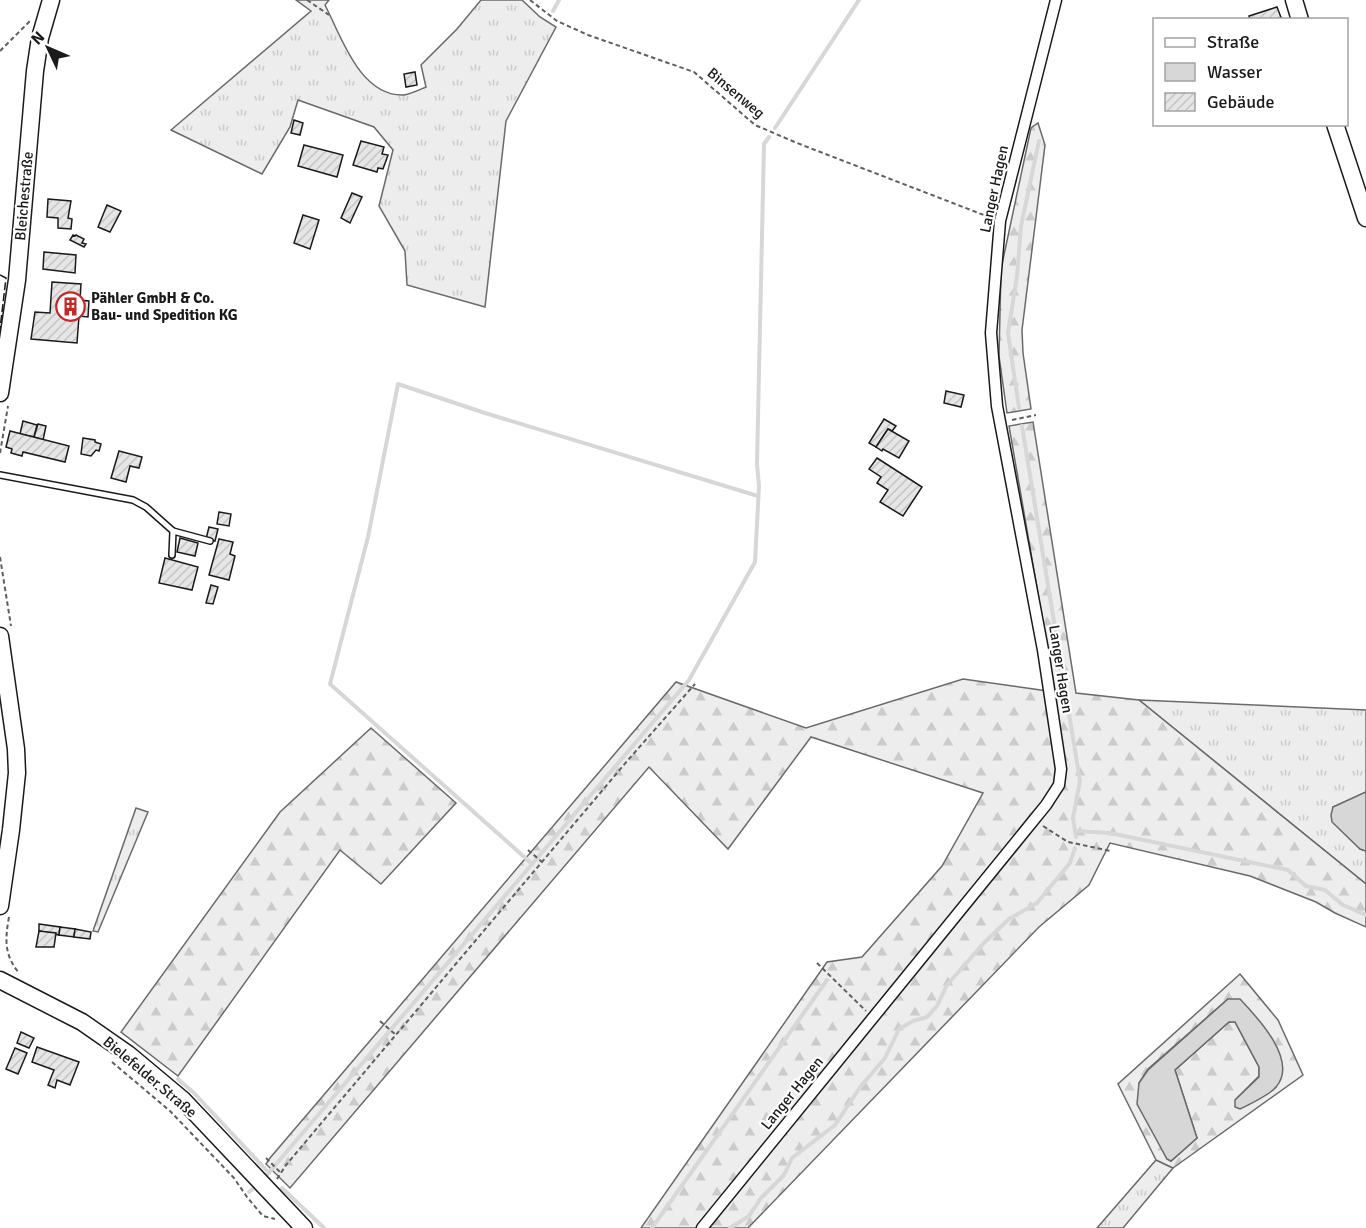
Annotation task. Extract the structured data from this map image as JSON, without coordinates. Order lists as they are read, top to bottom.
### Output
{
  "streets": {
    "street": ["Langer Hagen", "Bleichestraße", "Bielefelder Straße"],
    "path": ["Binsenweg"]
  },
  "crossings": [
    ["Binsenweg", "Langer Hagen"]
  ],
  "places": {
    "building": ["Pähler GmbH & Co. Bau- und Spedition KG"]
  },
  "legend": ["Straße", "Wasser", "Gebäude"],
  "north": "top left"
}
